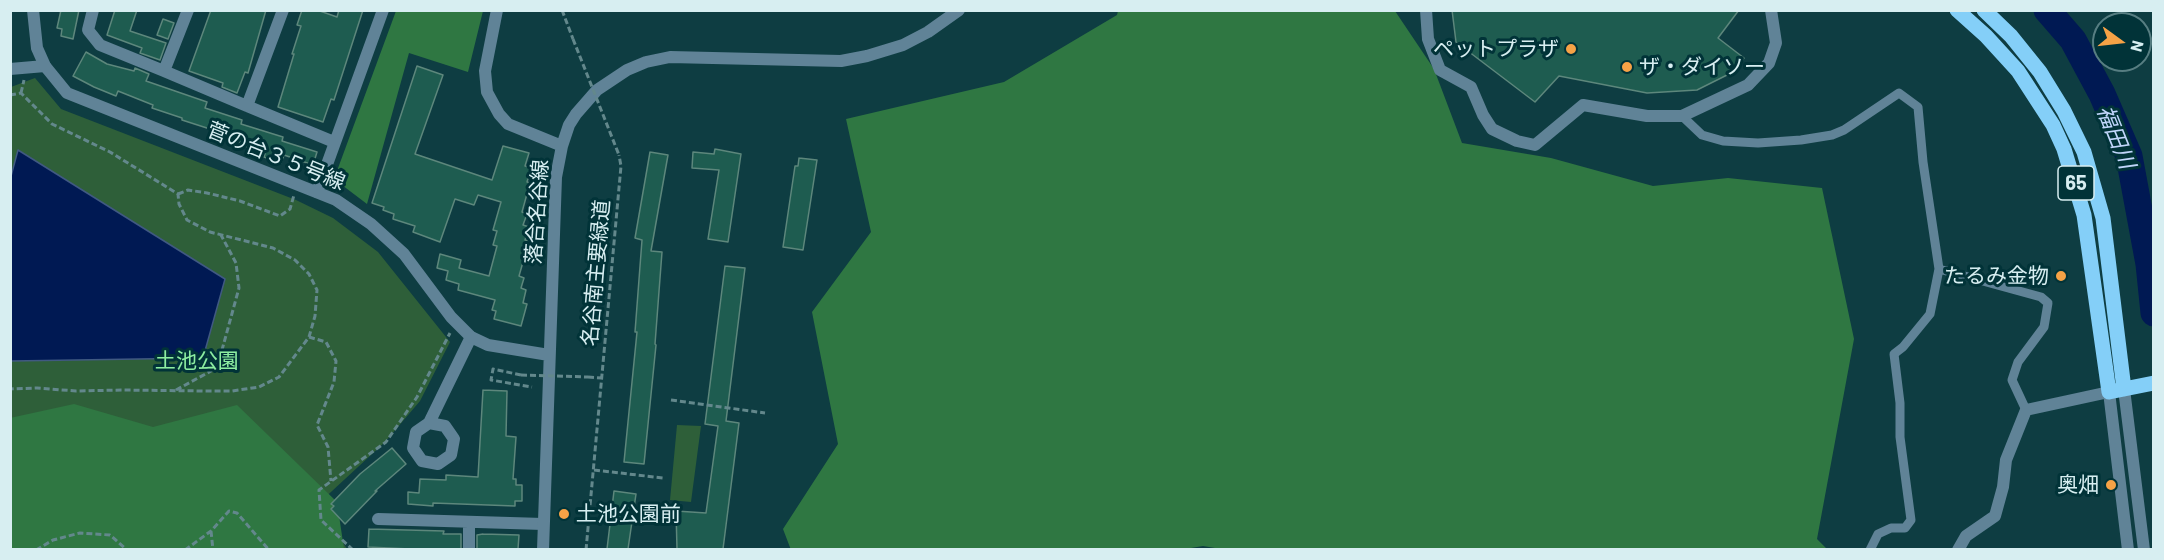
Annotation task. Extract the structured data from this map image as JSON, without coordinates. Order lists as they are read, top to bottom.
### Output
{
  "streets": {
    "main road": ["65"],
    "street": ["菅の台３５号線", "落合名谷線"],
    "path": ["名谷南主要緑道"]
  },
  "crossings": [
    ["菅の台３５号線", "落合名谷線"]
  ],
  "water": ["福田川"],
  "parks": ["土池公園"],
  "places": [
    "ペットプラザ",
    "ザ・ダイソー",
    "たるみ金物",
    "奥畑",
    "土池公園前"
  ],
  "north": "right"
}
